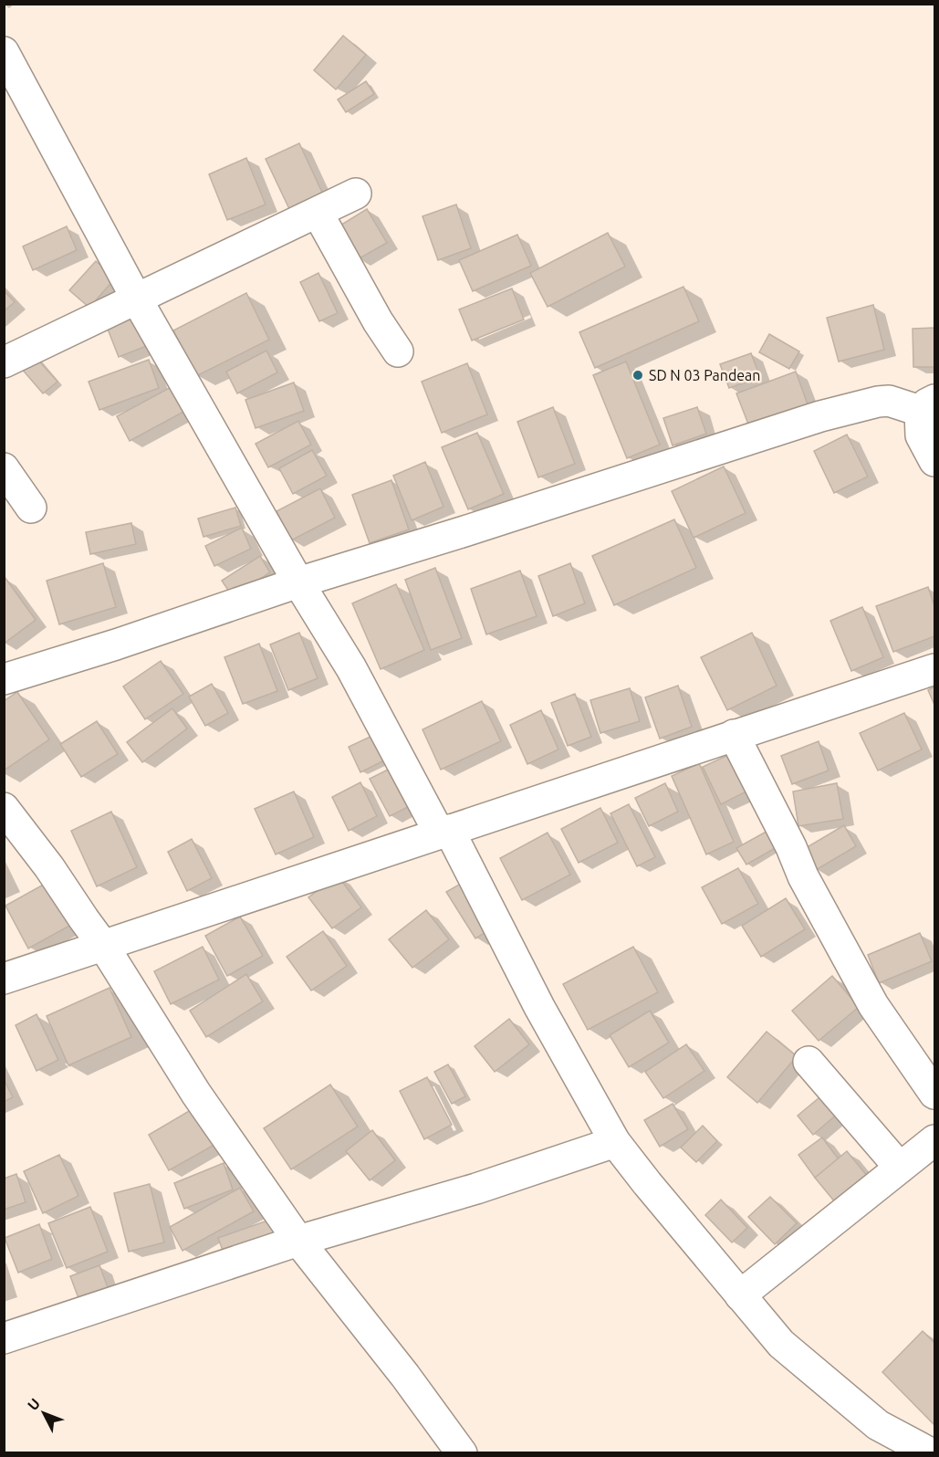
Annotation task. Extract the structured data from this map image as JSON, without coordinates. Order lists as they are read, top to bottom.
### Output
{
  "places": ["SD N 03 Pandean"],
  "north": "top left"
}
